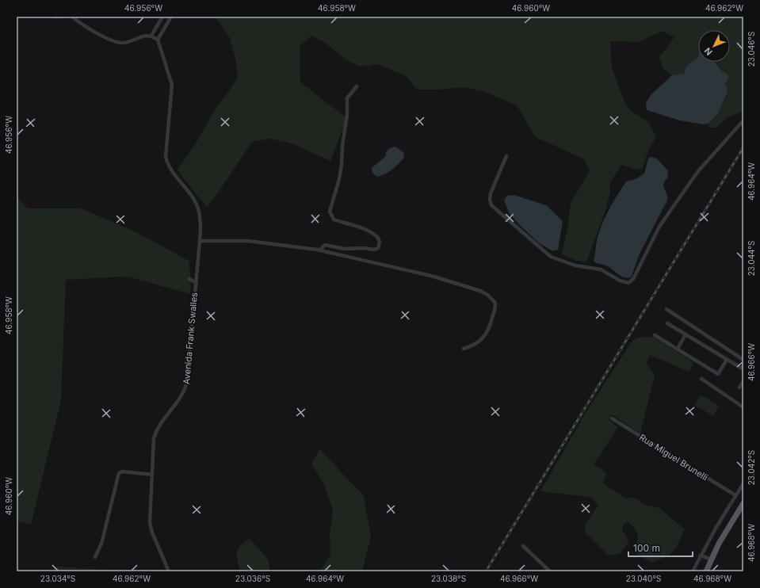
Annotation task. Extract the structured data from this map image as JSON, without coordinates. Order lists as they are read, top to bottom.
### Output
{
  "streets": {
    "street": ["Avenida Frank Swalles", "Rua Miguel Brunelli"]
  },
  "scale_bar": "100 m",
  "north": "bottom left",
  "coordinates": [
    "46.956°W",
    "46.958°W",
    "46.960°W",
    "46.962°W",
    "23.046°S",
    "46.964°W",
    "23.044°S",
    "46.966°W",
    "23.042°S",
    "46.968°W",
    "23.034°S",
    "23.036°S",
    "23.038°S",
    "23.040°S"
  ]
}
